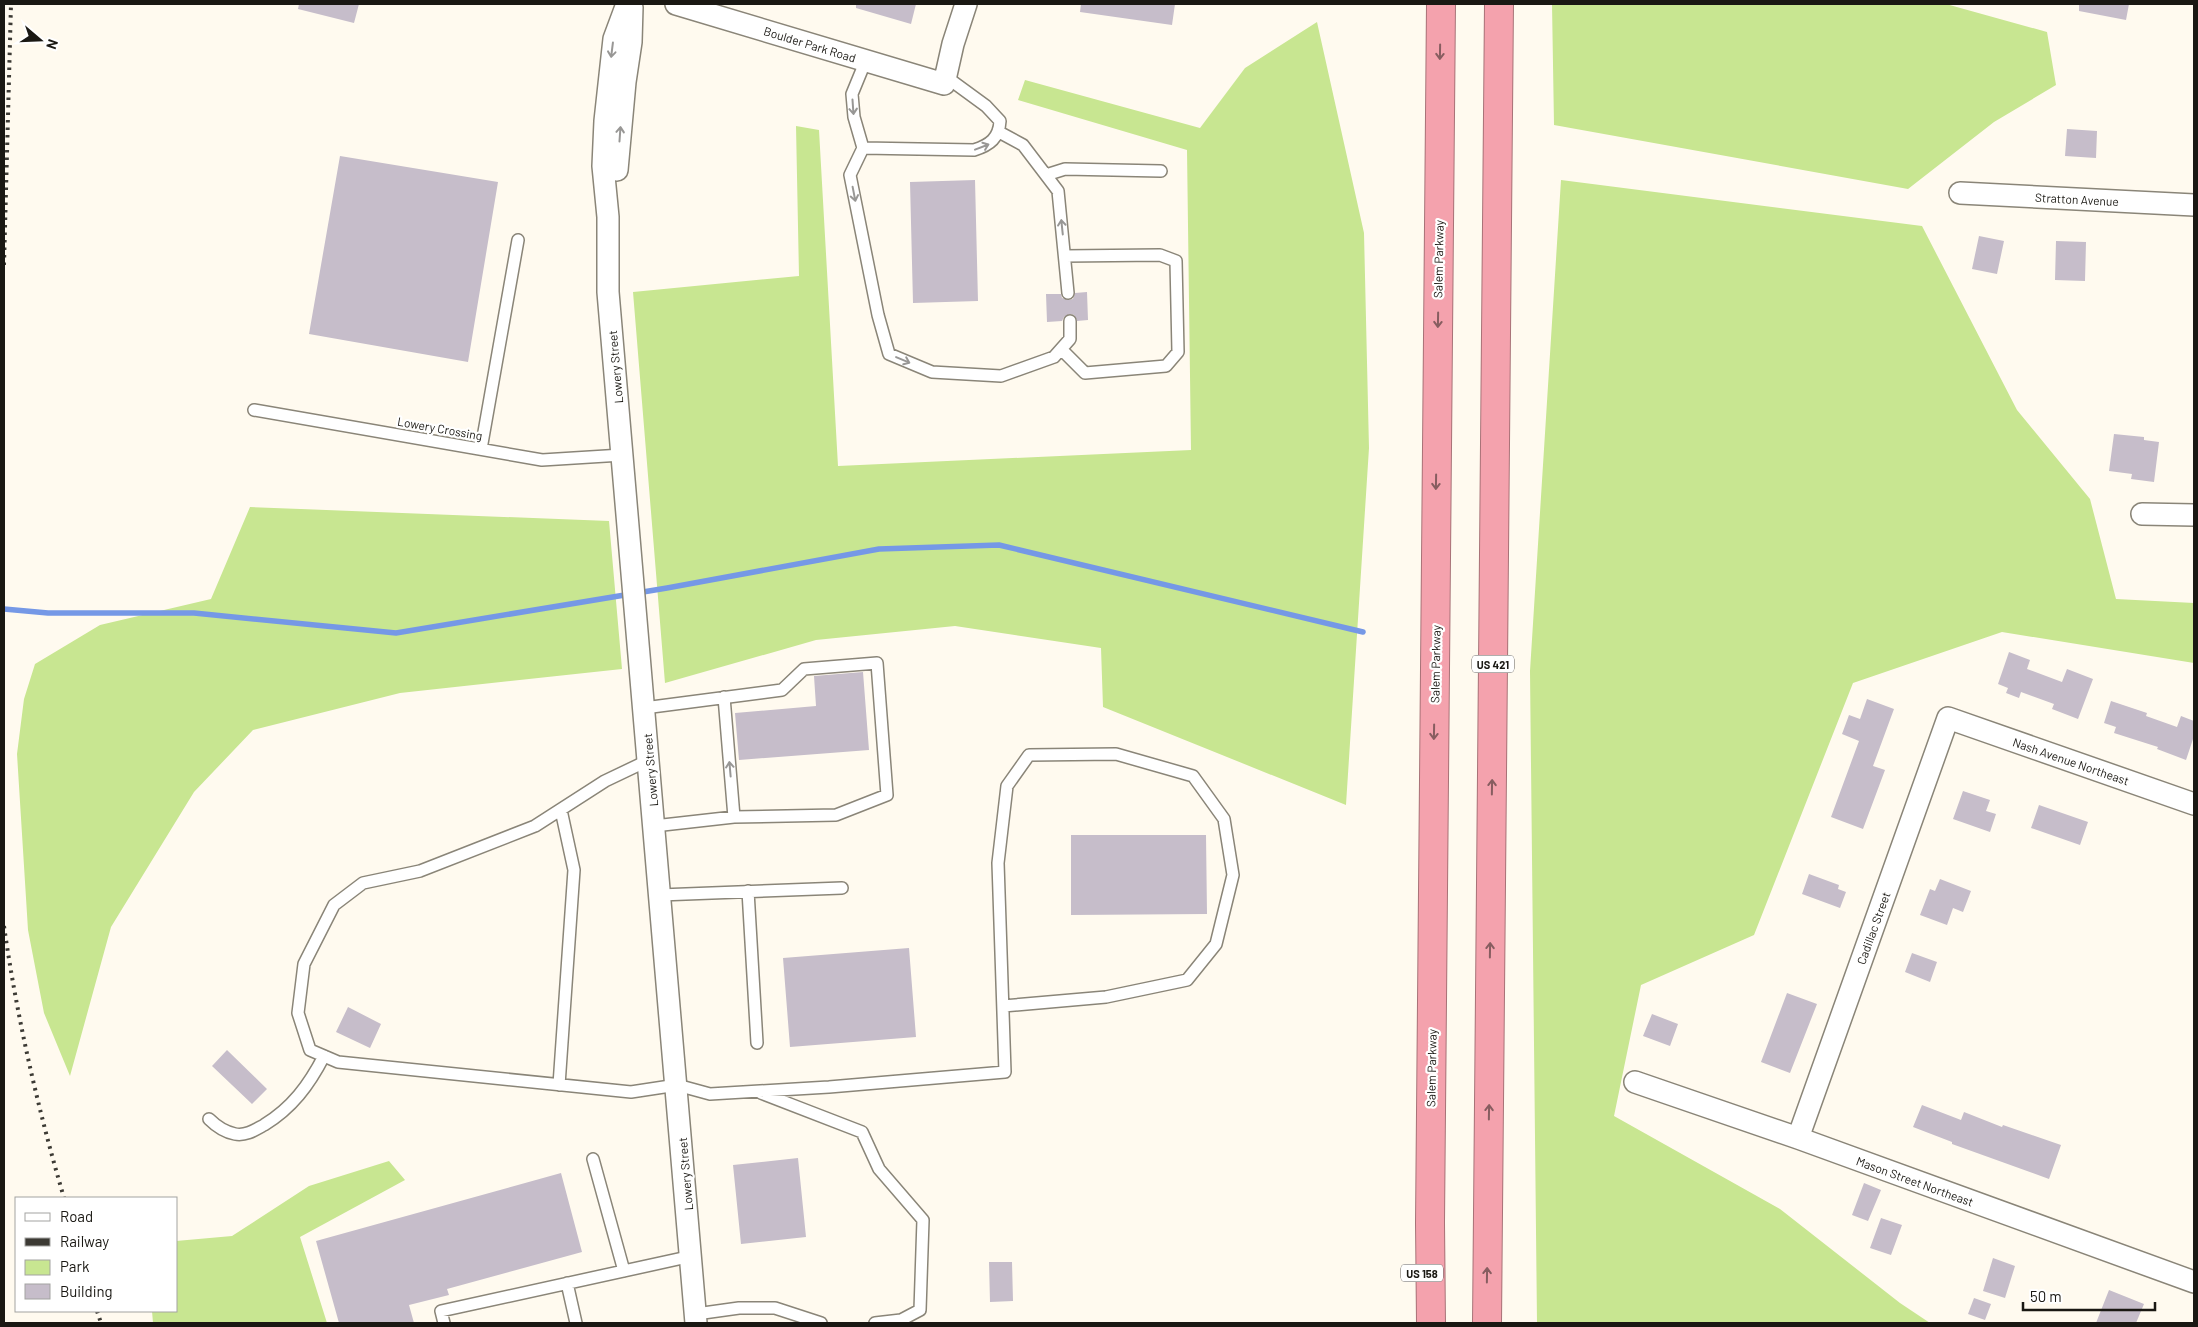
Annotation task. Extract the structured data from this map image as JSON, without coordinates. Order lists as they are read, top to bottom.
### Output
{
  "streets": {
    "highway": ["Salem Parkway", "US 421", "US 158"],
    "street": [
      "Boulder Park Road",
      "Stratton Avenue",
      "Lowery Street",
      "Nash Avenue Northeast",
      "Cadillac Street",
      "Mason Street Northeast"
    ],
    "lane": ["Lowery Crossing"]
  },
  "crossings": [
    ["Salem Parkway", "US 158"],
    ["Lowery Street", "Lowery Crossing"],
    ["Nash Avenue Northeast", "Cadillac Street"],
    ["Cadillac Street", "Mason Street Northeast"]
  ],
  "legend": [
    "Road",
    "Railway",
    "Park",
    "Building"
  ],
  "scale_bar": "50 m",
  "north": "right"
}
